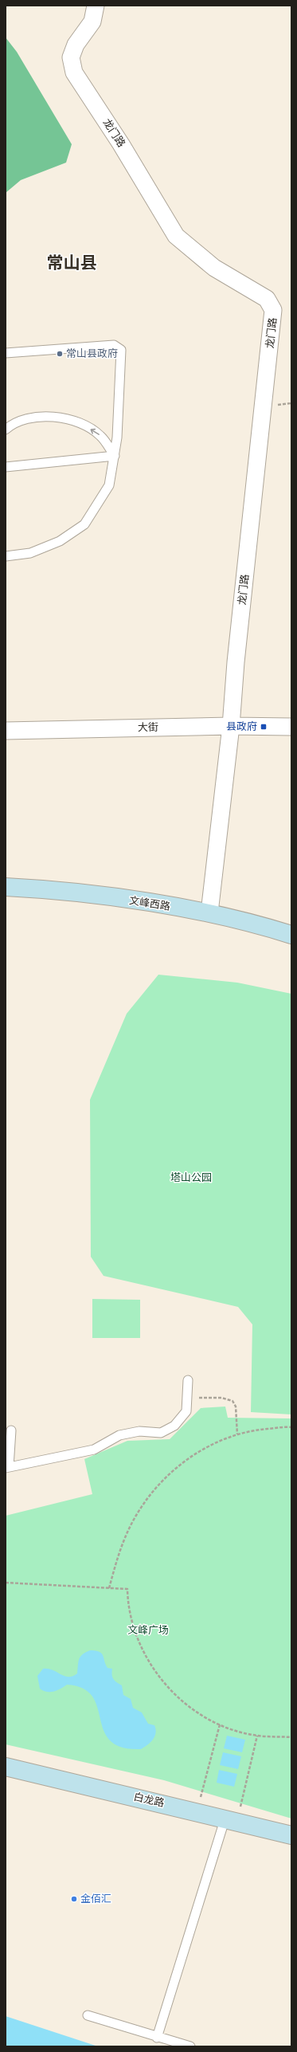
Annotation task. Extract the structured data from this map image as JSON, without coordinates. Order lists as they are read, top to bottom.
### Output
{
  "streets": {
    "street": [
      "龙门路",
      "大街",
      "文峰西路",
      "白龙路"
    ]
  },
  "crossings": [
    ["龙门路", "大街"],
    ["龙门路", "文峰西路"]
  ],
  "districts": ["常山县"],
  "parks": ["塔山公园", "文峰广场"],
  "places": {
    "other": ["常山县政府", "金佰汇"],
    "transit": ["县政府"]
  }
}
